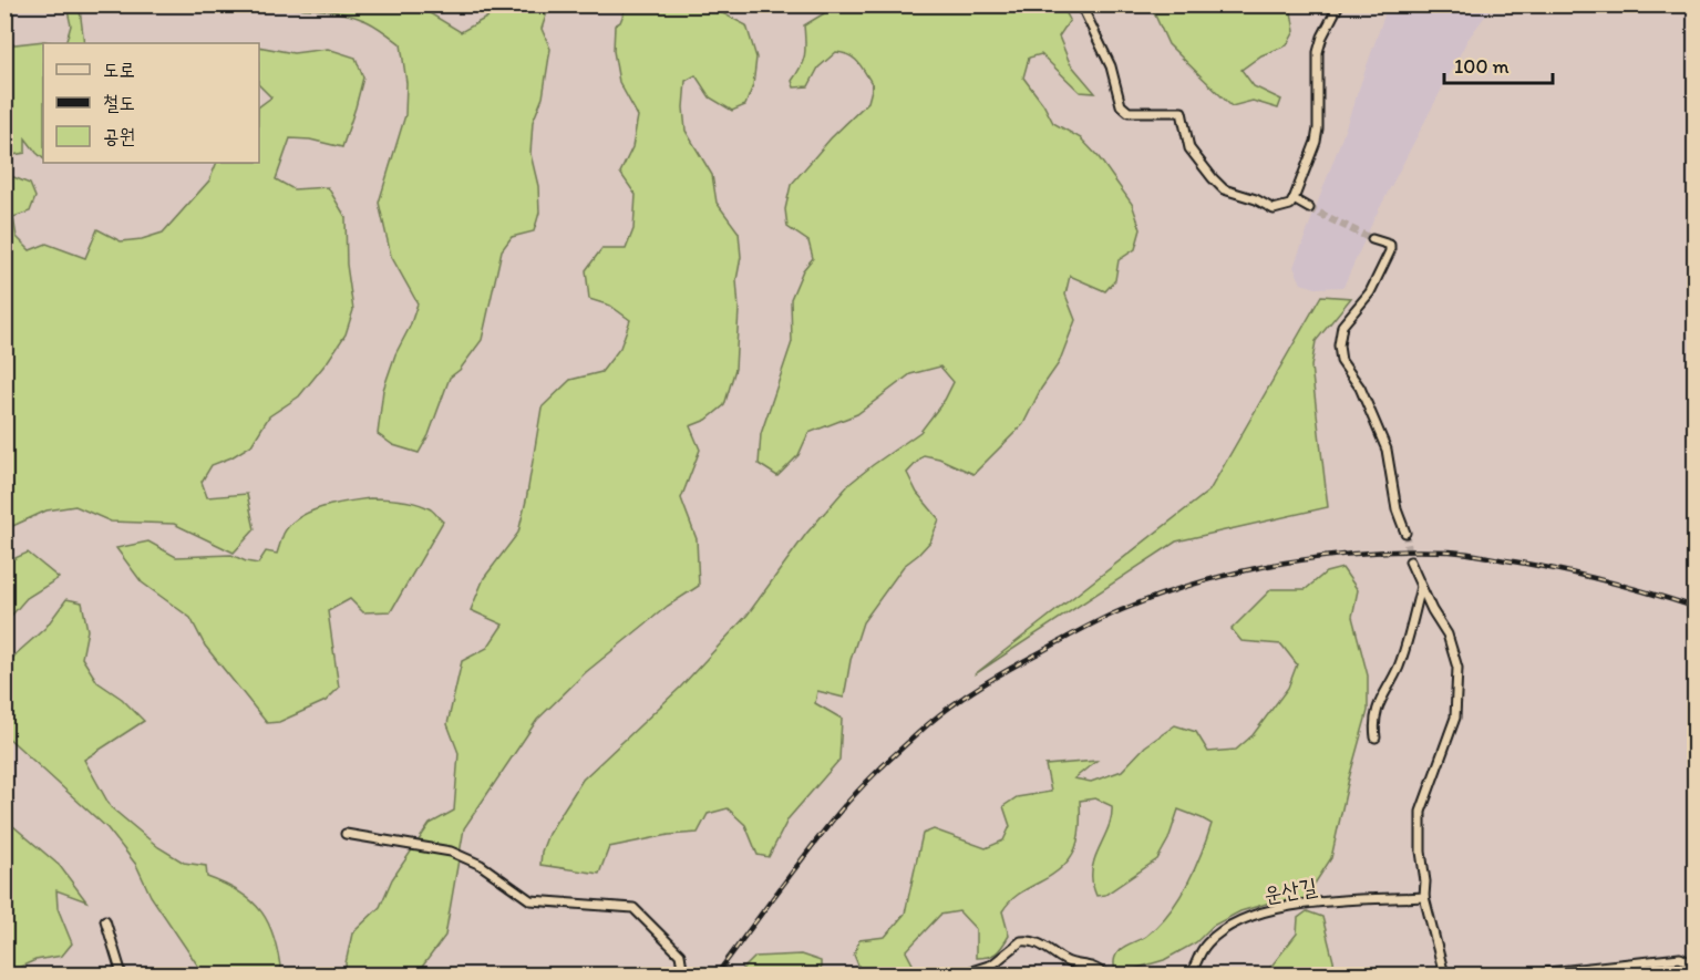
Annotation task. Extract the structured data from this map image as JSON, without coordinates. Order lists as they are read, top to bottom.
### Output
{
  "streets": {
    "street": ["운산길"]
  },
  "legend": ["도로", "철도", "공원"],
  "scale_bar": "100 m"
}
